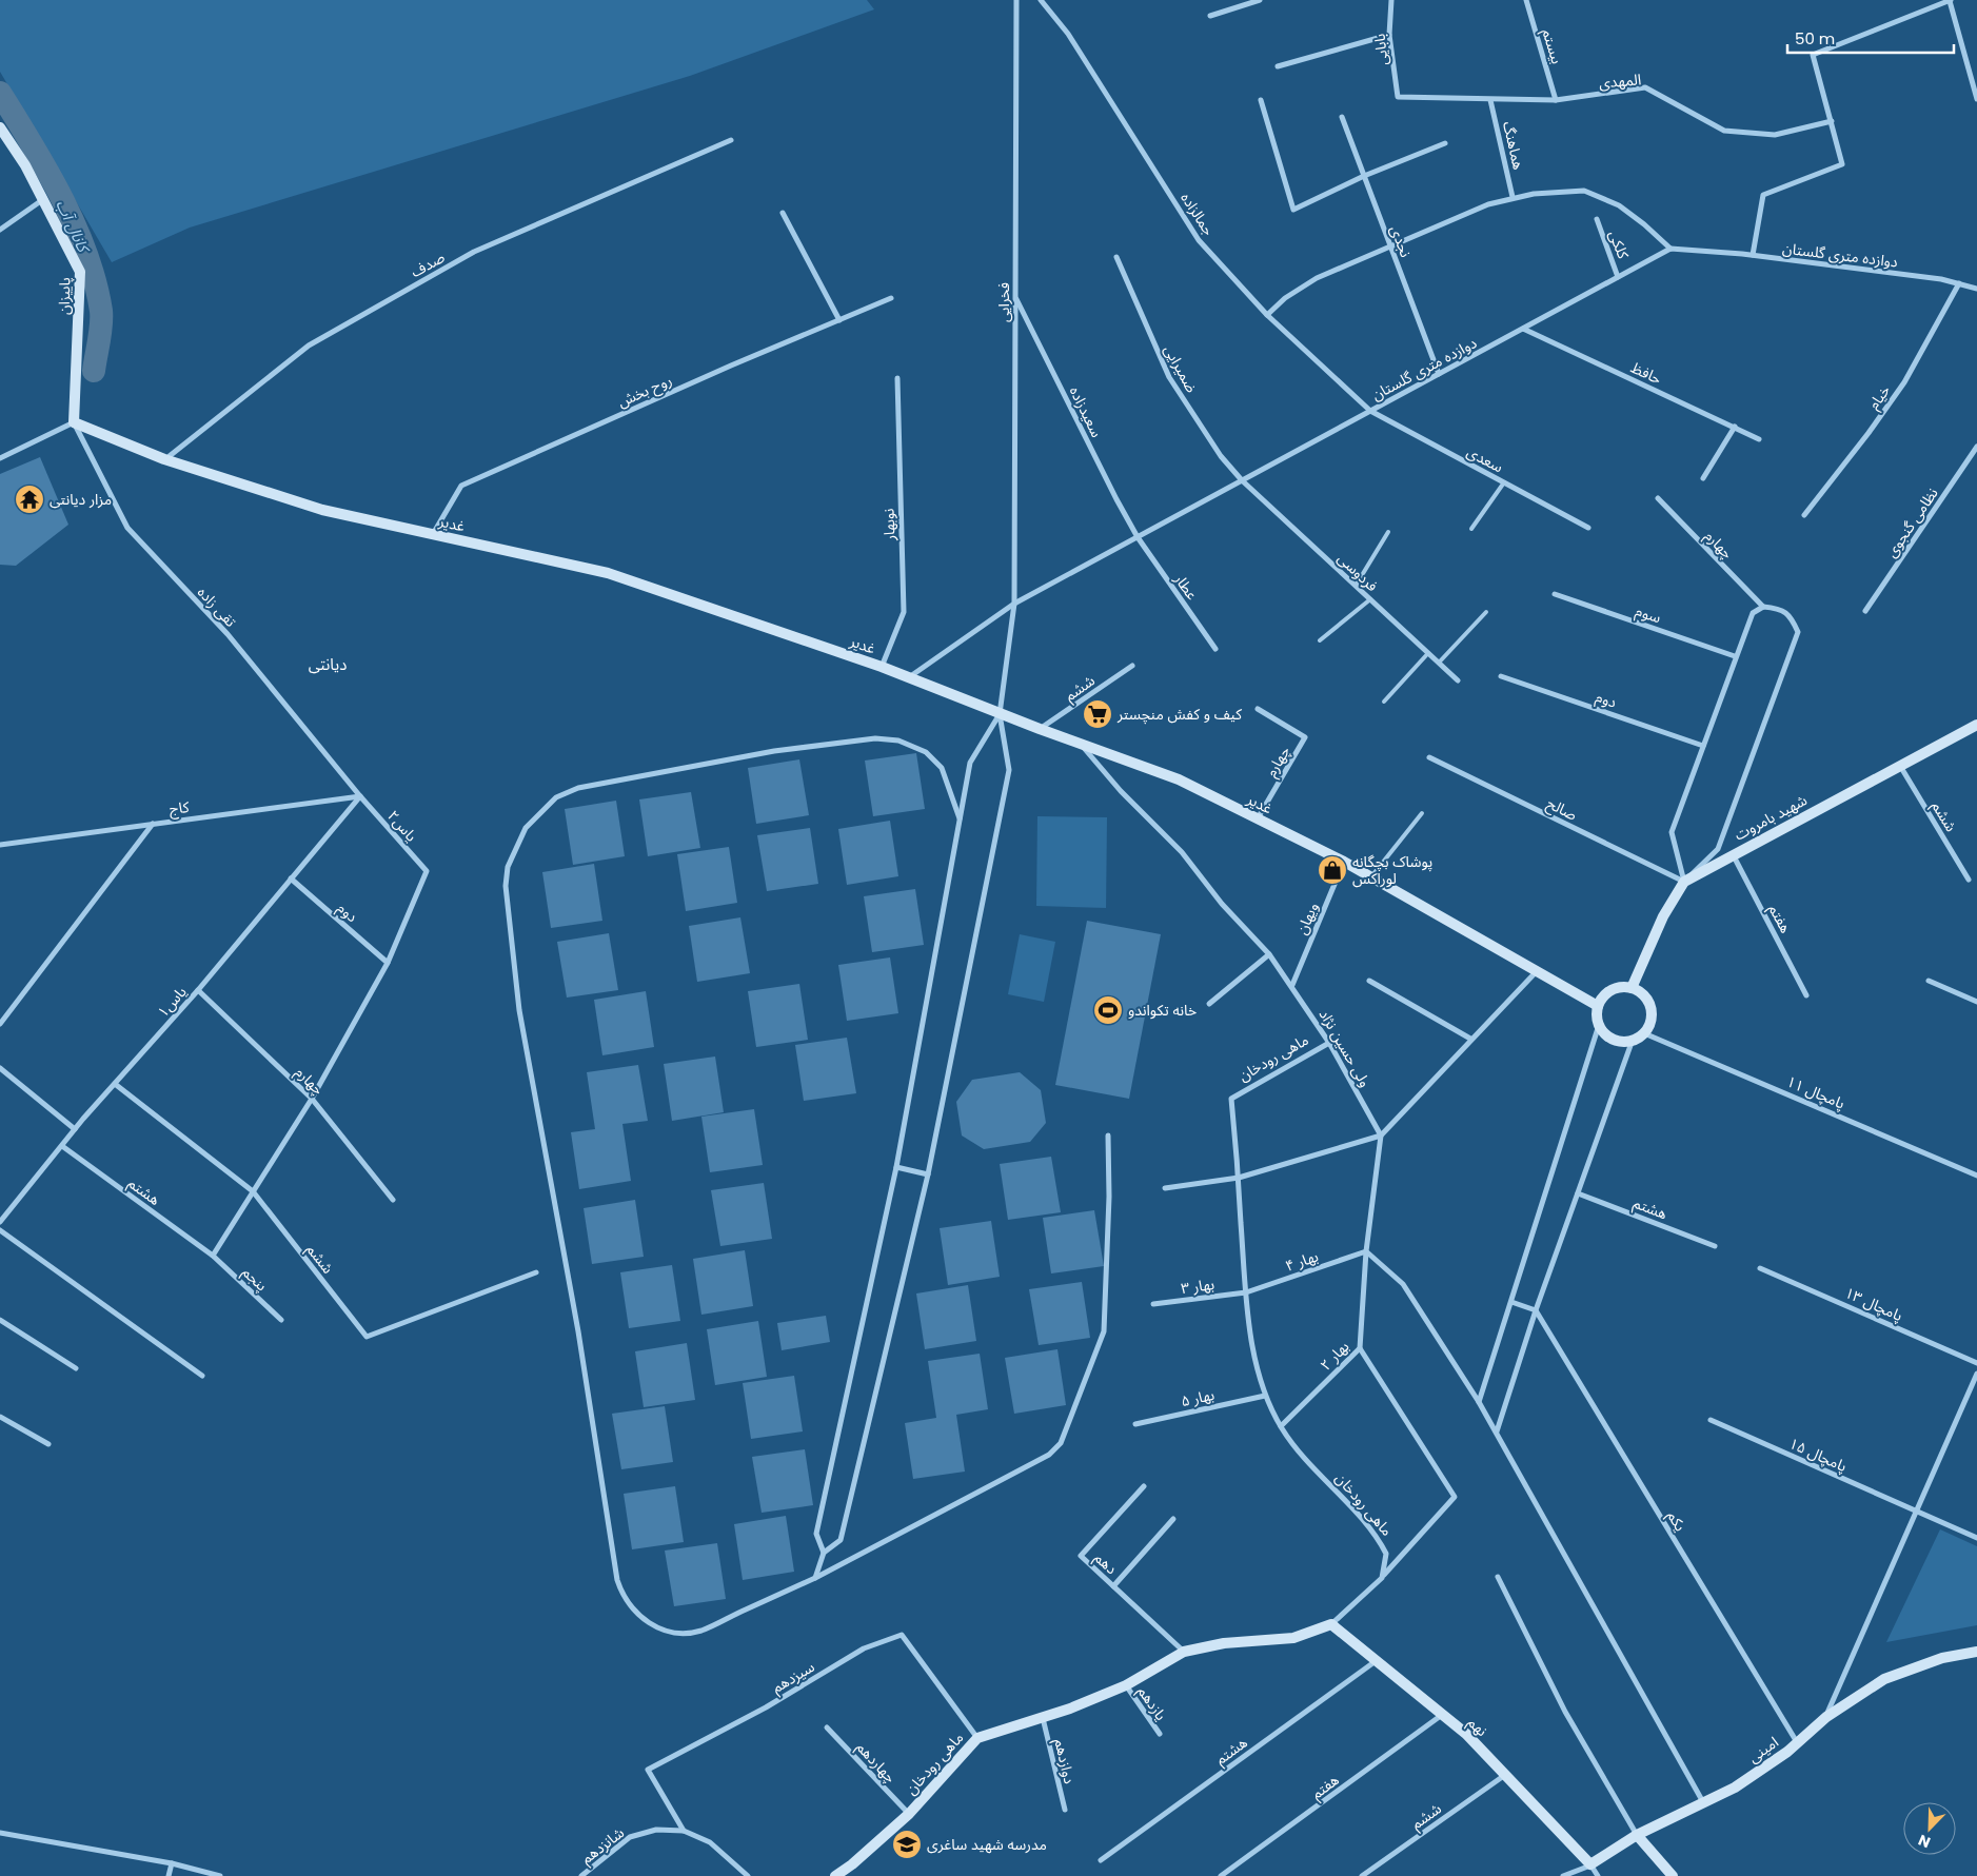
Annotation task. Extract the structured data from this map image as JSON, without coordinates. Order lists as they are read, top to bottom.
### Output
{
  "streets": {
    "main road": [
      "پاییزان",
      "غدیر",
      "شهید بامروت",
      "ماهی رودخان",
      "نهم",
      "امینی"
    ],
    "street": [
      "بیستم",
      "بابایی",
      "المهدی",
      "هماهنگ",
      "جمالزاده",
      "نجدی",
      "کلکی",
      "دوازده متری گلستان",
      "صدف",
      "فخرایی",
      "ضمیرایی",
      "حافظ",
      "روح بخش",
      "خیام",
      "سعیدزاده",
      "سعدی",
      "نظامی گنجوی",
      "نوبهار",
      "چهارم",
      "فردوسی",
      "عطار",
      "تقی زاده",
      "سوم",
      "ششم",
      "دوم",
      "کاج",
      "صالح",
      "یاس۲",
      "ویهان",
      "هفتم",
      "یاس۱",
      "ولی حسین نژاد",
      "پامچال ۱۱",
      "هشتم",
      "بهار ۴",
      "پنجم",
      "بهار ۳",
      "پامچال ۱۳",
      "بهار ۲",
      "بهار ۵",
      "پامچال ۱۵",
      "یکم",
      "دهم",
      "سیزدهم",
      "یازدهم",
      "دوازدهم",
      "چهاردهم",
      "شانزدهم"
    ]
  },
  "crossings": [
    ["بیستم", "المهدی"],
    ["بابایی", "المهدی"],
    ["المهدی", "هماهنگ"],
    ["جمالزاده", "دوازده متری گلستان"],
    ["جمالزاده", "سعدی"],
    ["نجدی", "دوازده متری گلستان"],
    ["کلکی", "دوازده متری گلستان"],
    ["دوازده متری گلستان", "فخرایی"],
    ["دوازده متری گلستان", "ضمیرایی"],
    ["دوازده متری گلستان", "حافظ"],
    ["دوازده متری گلستان", "خیام"],
    ["دوازده متری گلستان", "سعیدزاده"],
    ["دوازده متری گلستان", "سعدی"],
    ["دوازده متری گلستان", "غدیر"],
    ["دوازده متری گلستان", "فردوسی"],
    ["دوازده متری گلستان", "عطار"],
    ["صدف", "غدیر"],
    ["پاییزان", "غدیر"],
    ["پاییزان", "تقی زاده"],
    ["فخرایی", "سعیدزاده"],
    ["ضمیرایی", "فردوسی"],
    ["روح بخش", "غدیر"],
    ["سعیدزاده", "عطار"],
    ["غدیر", "نوبهار"],
    ["غدیر", "چهارم"],
    ["غدیر", "تقی زاده"],
    ["غدیر", "ششم"],
    ["غدیر", "شهید بامروت"],
    ["غدیر", "ویهان"],
    ["غدیر", "ولی حسین نژاد"],
    ["غدیر", "پامچال ۱۱"],
    ["چهارم", "یاس۱"],
    ["تقی زاده", "کاج"],
    ["تقی زاده", "یاس۲"],
    ["تقی زاده", "یاس۱"],
    ["ششم", "شهید بامروت"],
    ["ششم", "یاس۱"],
    ["ششم", "نهم"],
    ["دوم", "یاس۲"],
    ["دوم", "یاس۱"],
    ["کاج", "یاس۲"],
    ["کاج", "یاس۱"],
    ["صالح", "شهید بامروت"],
    ["شهید بامروت", "هفتم"],
    ["شهید بامروت", "پامچال ۱۱"],
    ["یاس۲", "یاس۱"],
    ["ویهان", "ولی حسین نژاد"],
    ["هفتم", "نهم"],
    ["یاس۱", "هشتم"],
    ["ولی حسین نژاد", "ماهی رودخان"],
    ["ماهی رودخان", "بهار ۴"],
    ["ماهی رودخان", "بهار ۳"],
    ["ماهی رودخان", "بهار ۲"],
    ["ماهی رودخان", "بهار ۵"],
    ["ماهی رودخان", "دهم"],
    ["ماهی رودخان", "سیزدهم"],
    ["ماهی رودخان", "یازدهم"],
    ["ماهی رودخان", "نهم"],
    ["ماهی رودخان", "دوازدهم"],
    ["ماهی رودخان", "چهاردهم"],
    ["هشتم", "پنجم"],
    ["هشتم", "نهم"],
    ["بهار ۴", "بهار ۳"],
    ["بهار ۴", "بهار ۲"],
    ["یکم", "امینی"],
    ["سیزدهم", "شانزدهم"],
    ["نهم", "امینی"]
  ],
  "districts": ["دیانتی"],
  "water": ["کانال آب"],
  "places": {
    "temple": ["مزار دیانتی"],
    "supermarket": ["کیف و کفش منچستر"],
    "shop": ["پوشاک بچگانه لوراکس"],
    "sports": ["خانه تکواندو"],
    "school or university": ["مدرسه شهید ساغری"]
  },
  "scale_bar": "50 m",
  "north": "bottom left"
}
